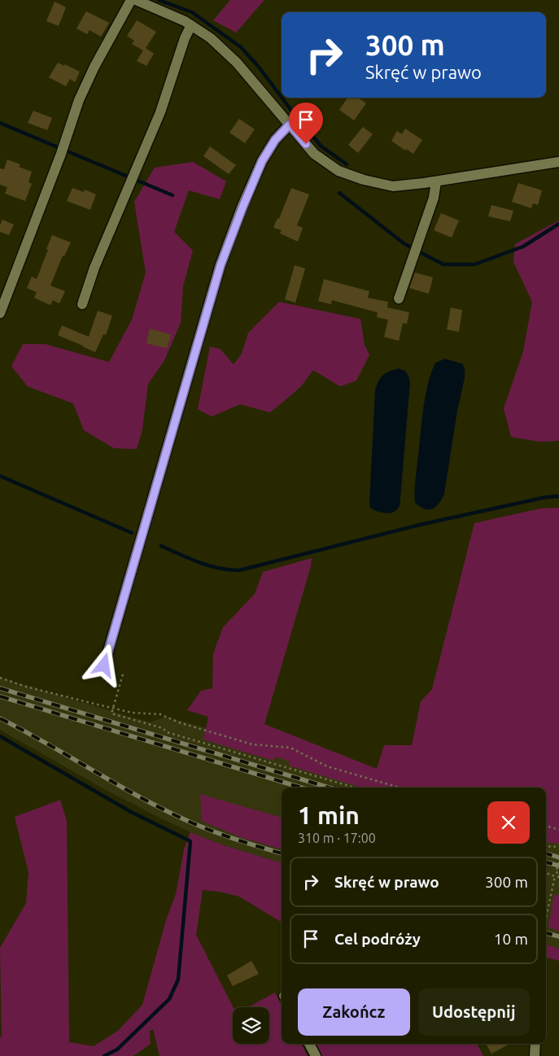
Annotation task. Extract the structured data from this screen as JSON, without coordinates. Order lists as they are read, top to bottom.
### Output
{
  "page": {
    "turn": ["300 m", "Skręć w prawo"],
    "heading": ["1 min", "310 m · 17:00"],
    "list": [
      {
        "name": "Skręć w prawo",
        "value": "300 m"
      },
      {
        "name": "Cel podróży",
        "value": "10 m"
      }
    ],
    "buttons": ["Zakończ", "Udostępnij"]
  }
}
